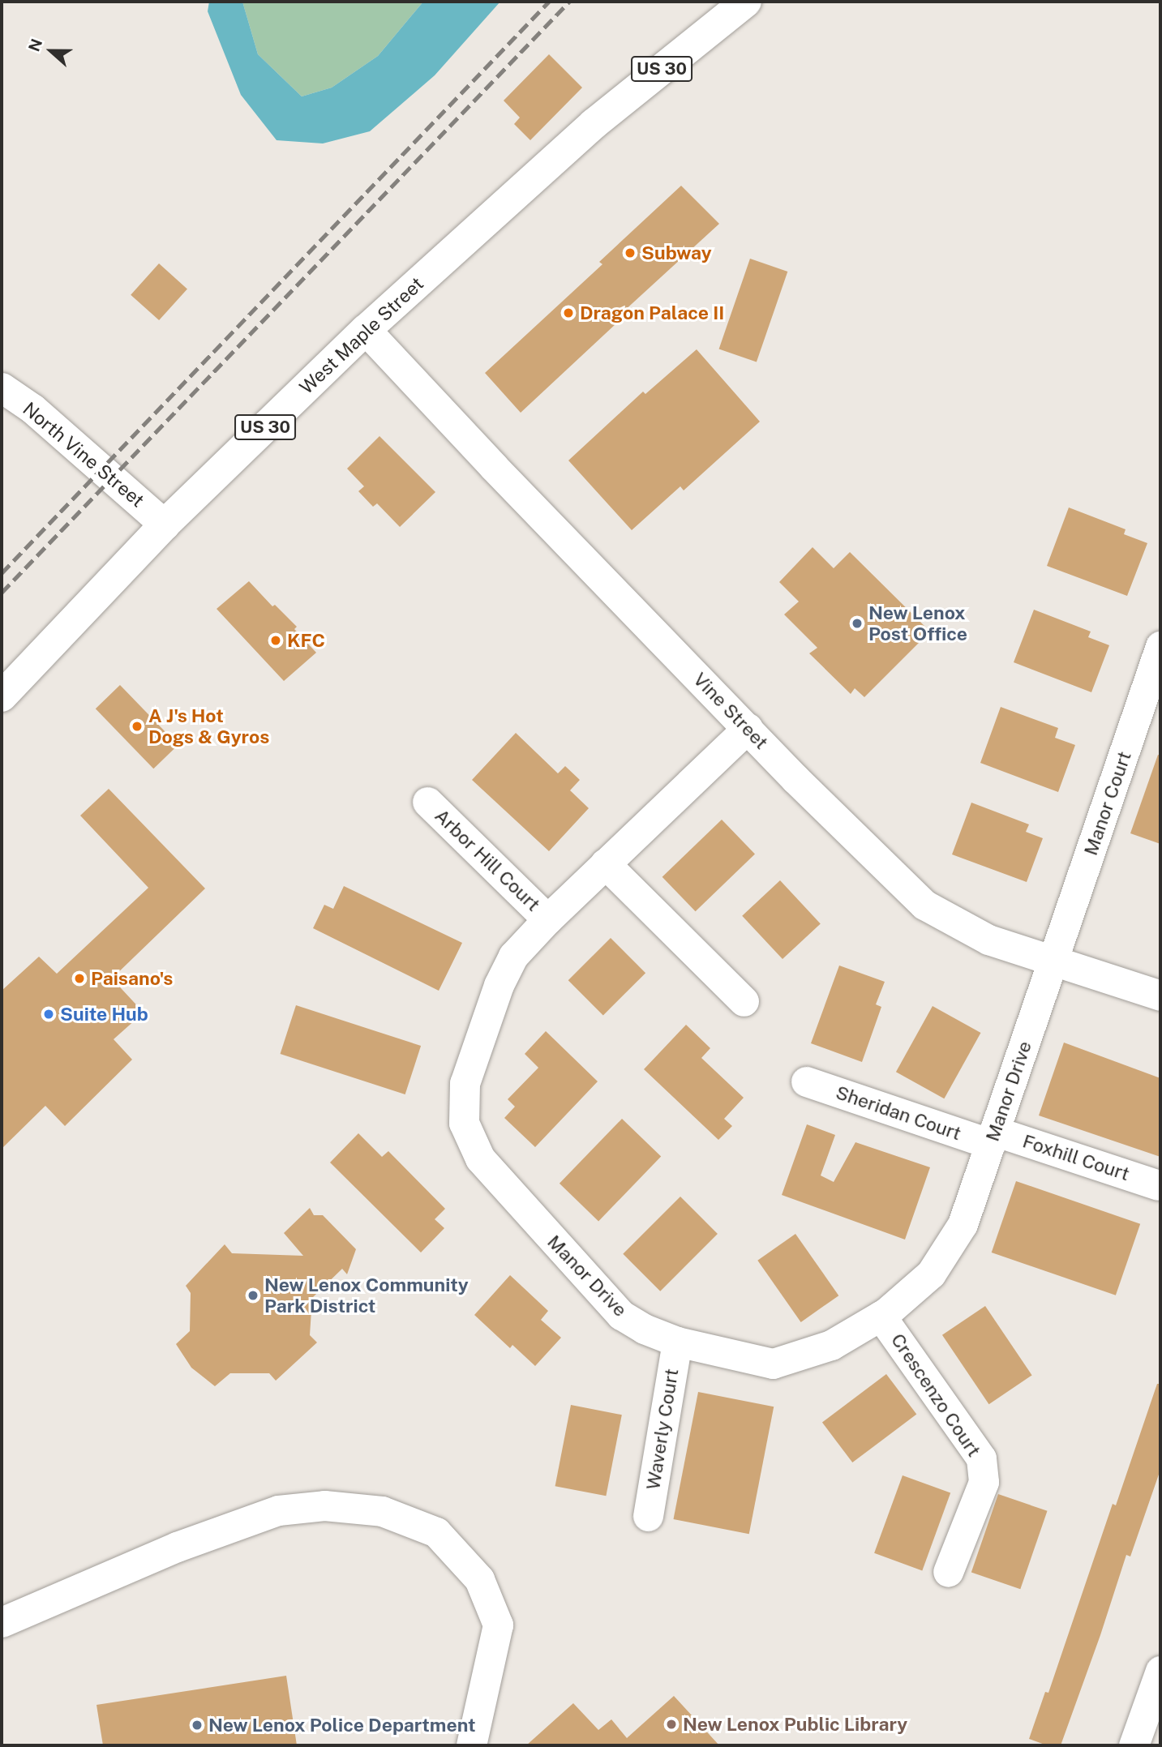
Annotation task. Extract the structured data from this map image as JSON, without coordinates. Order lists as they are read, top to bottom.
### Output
{
  "streets": {
    "main road": ["US 30", "West Maple Street"],
    "street": [
      "North Vine Street",
      "Vine Street",
      "Manor Court",
      "Arbor Hill Court",
      "Manor Drive",
      "Sheridan Court",
      "Foxhill Court",
      "Crescenzo Court",
      "Waverly Court"
    ]
  },
  "crossings": [
    ["West Maple Street", "North Vine Street"],
    ["West Maple Street", "Vine Street"],
    ["Vine Street", "Manor Court"],
    ["Vine Street", "Manor Drive"],
    ["Manor Court", "Manor Drive"],
    ["Arbor Hill Court", "Manor Drive"],
    ["Manor Drive", "Sheridan Court"],
    ["Manor Drive", "Foxhill Court"],
    ["Manor Drive", "Crescenzo Court"],
    ["Manor Drive", "Waverly Court"],
    ["Sheridan Court", "Foxhill Court"]
  ],
  "places": [
    "Subway",
    "Dragon Palace II",
    "New Lenox Post Office",
    "KFC",
    "A J's Hot Dogs & Gyros",
    "Paisano's",
    "Suite Hub",
    "New Lenox Community Park District",
    "New Lenox Public Library",
    "New Lenox Police Department"
  ],
  "north": "left"
}
